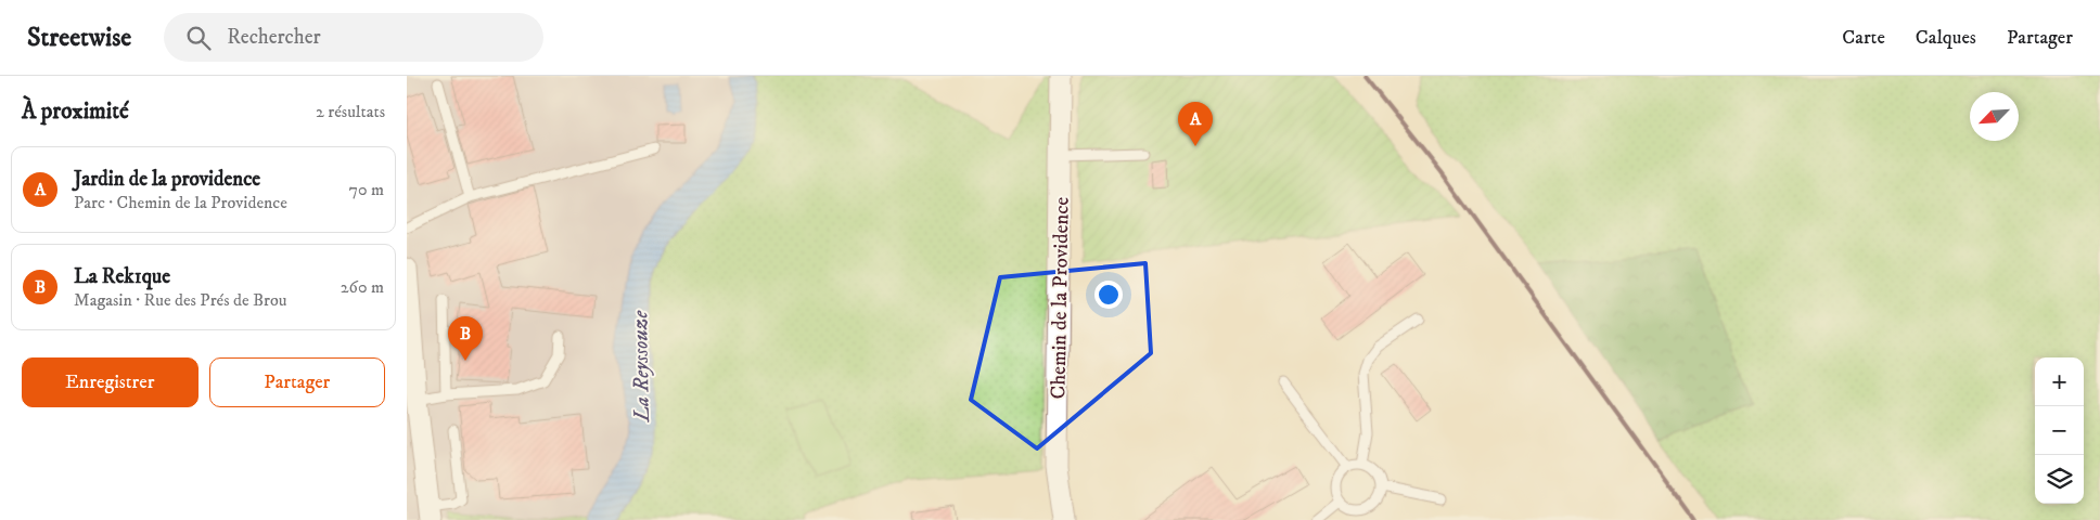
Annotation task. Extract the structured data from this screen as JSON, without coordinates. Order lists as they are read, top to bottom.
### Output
{
  "streets": {
    "street": ["Chemin de la Providence"]
  },
  "water": ["La Reyssouze"],
  "north": "bottom left",
  "page": {
    "header": "Streetwise",
    "search": "Rechercher",
    "nav": ["Carte", "Calques", "Partager"],
    "heading": ["À proximité", "2 résultats"],
    "pins": ["A", "B"],
    "list": [
      {
        "mark": "A",
        "name": "Jardin de la providence",
        "note": "Parc · Chemin de la Providence",
        "value": "70 m"
      },
      {
        "mark": "B",
        "name": "La Rek1que",
        "note": "Magasin · Rue des Prés de Brou",
        "value": "260 m"
      }
    ],
    "buttons": ["Enregistrer", "Partager"],
    "map_buttons": ["+", "−"]
  }
}
